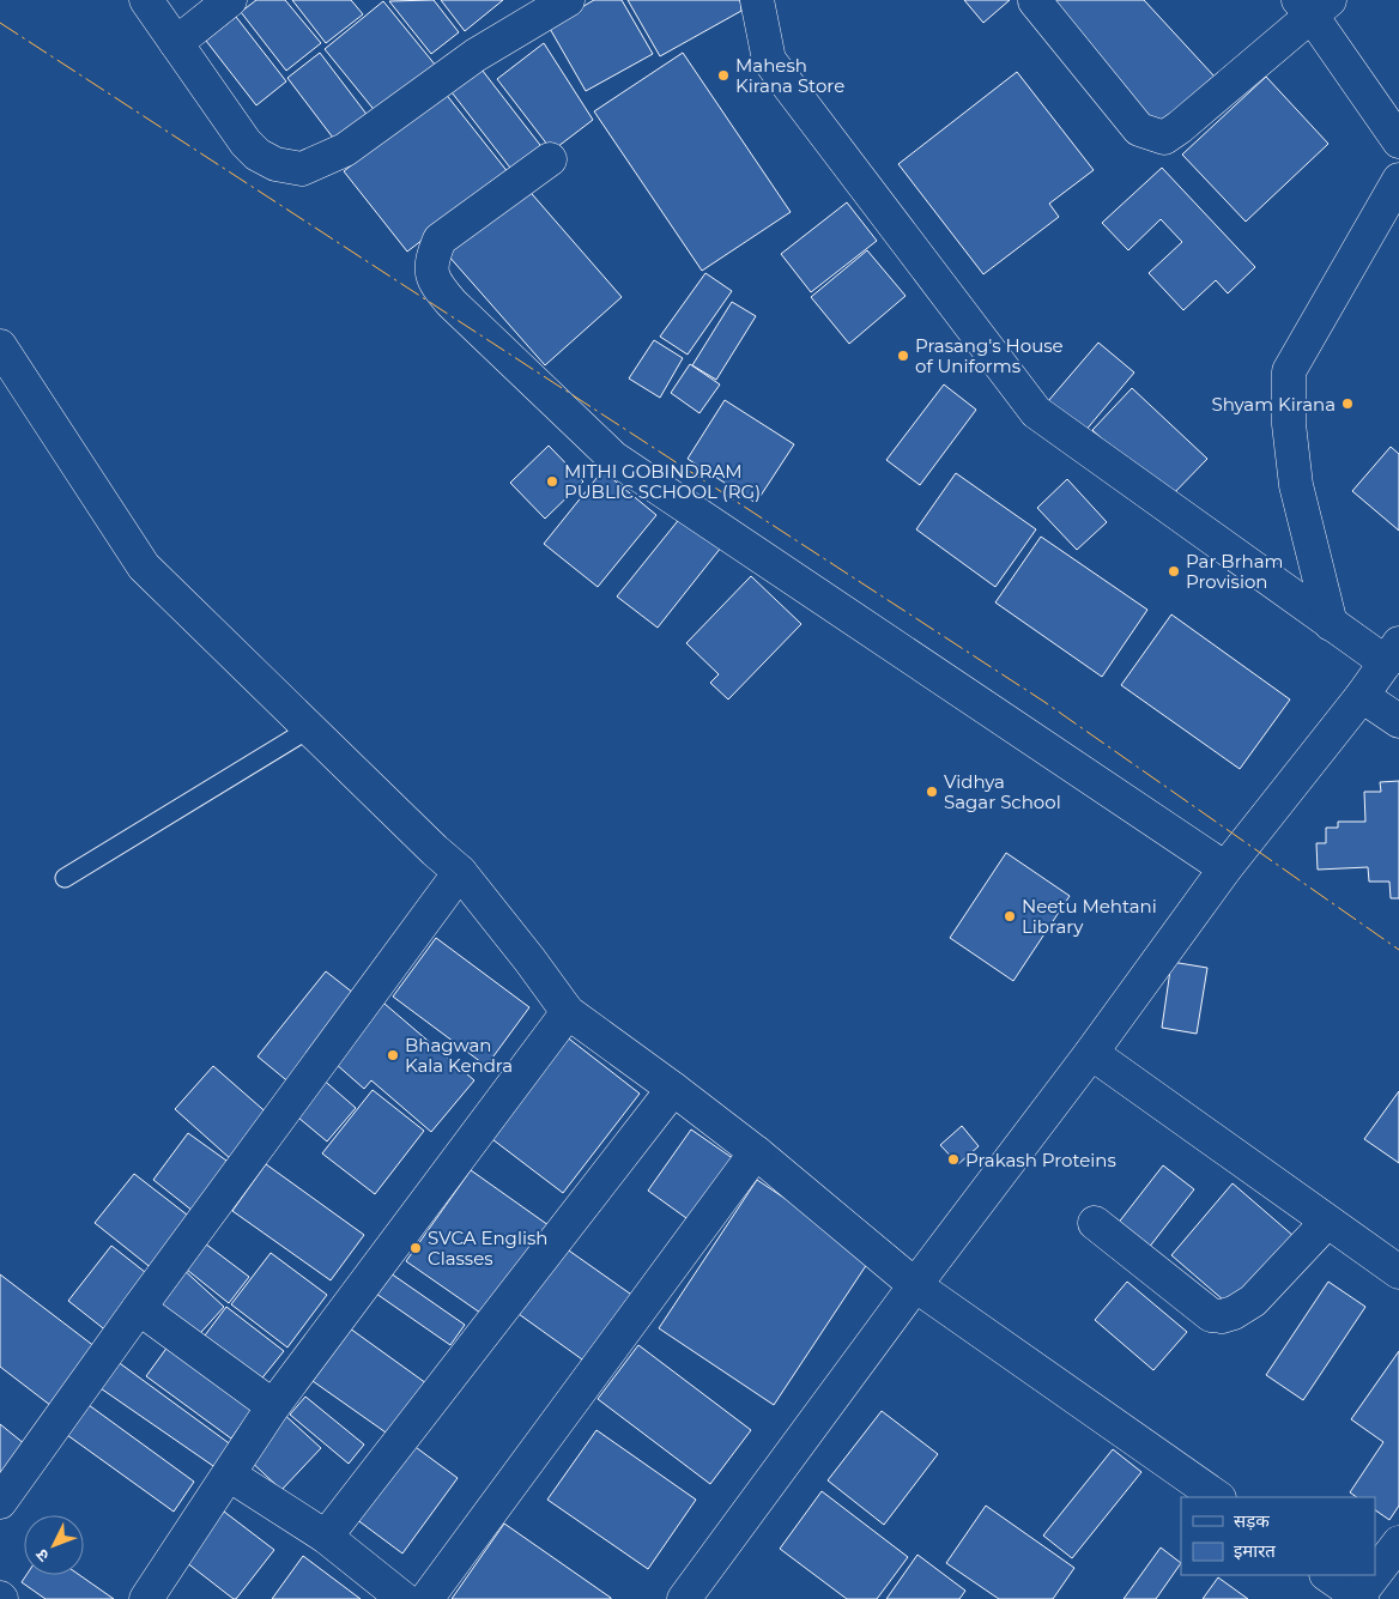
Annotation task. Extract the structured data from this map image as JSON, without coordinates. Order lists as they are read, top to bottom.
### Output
{
  "places": [
    "Mahesh Kirana Store",
    "Prasang's House of Uniforms",
    "Shyam Kirana",
    "MITHI GOBINDRAM PUBLIC SCHOOL (RG)",
    "Par Brham Provision",
    "Vidhya Sagar School",
    "Neetu Mehtani Library",
    "Bhagwan Kala Kendra",
    "Prakash Proteins",
    "SVCA English Classes"
  ],
  "legend": ["सड़क", "इमारत"],
  "north": "bottom left"
}
